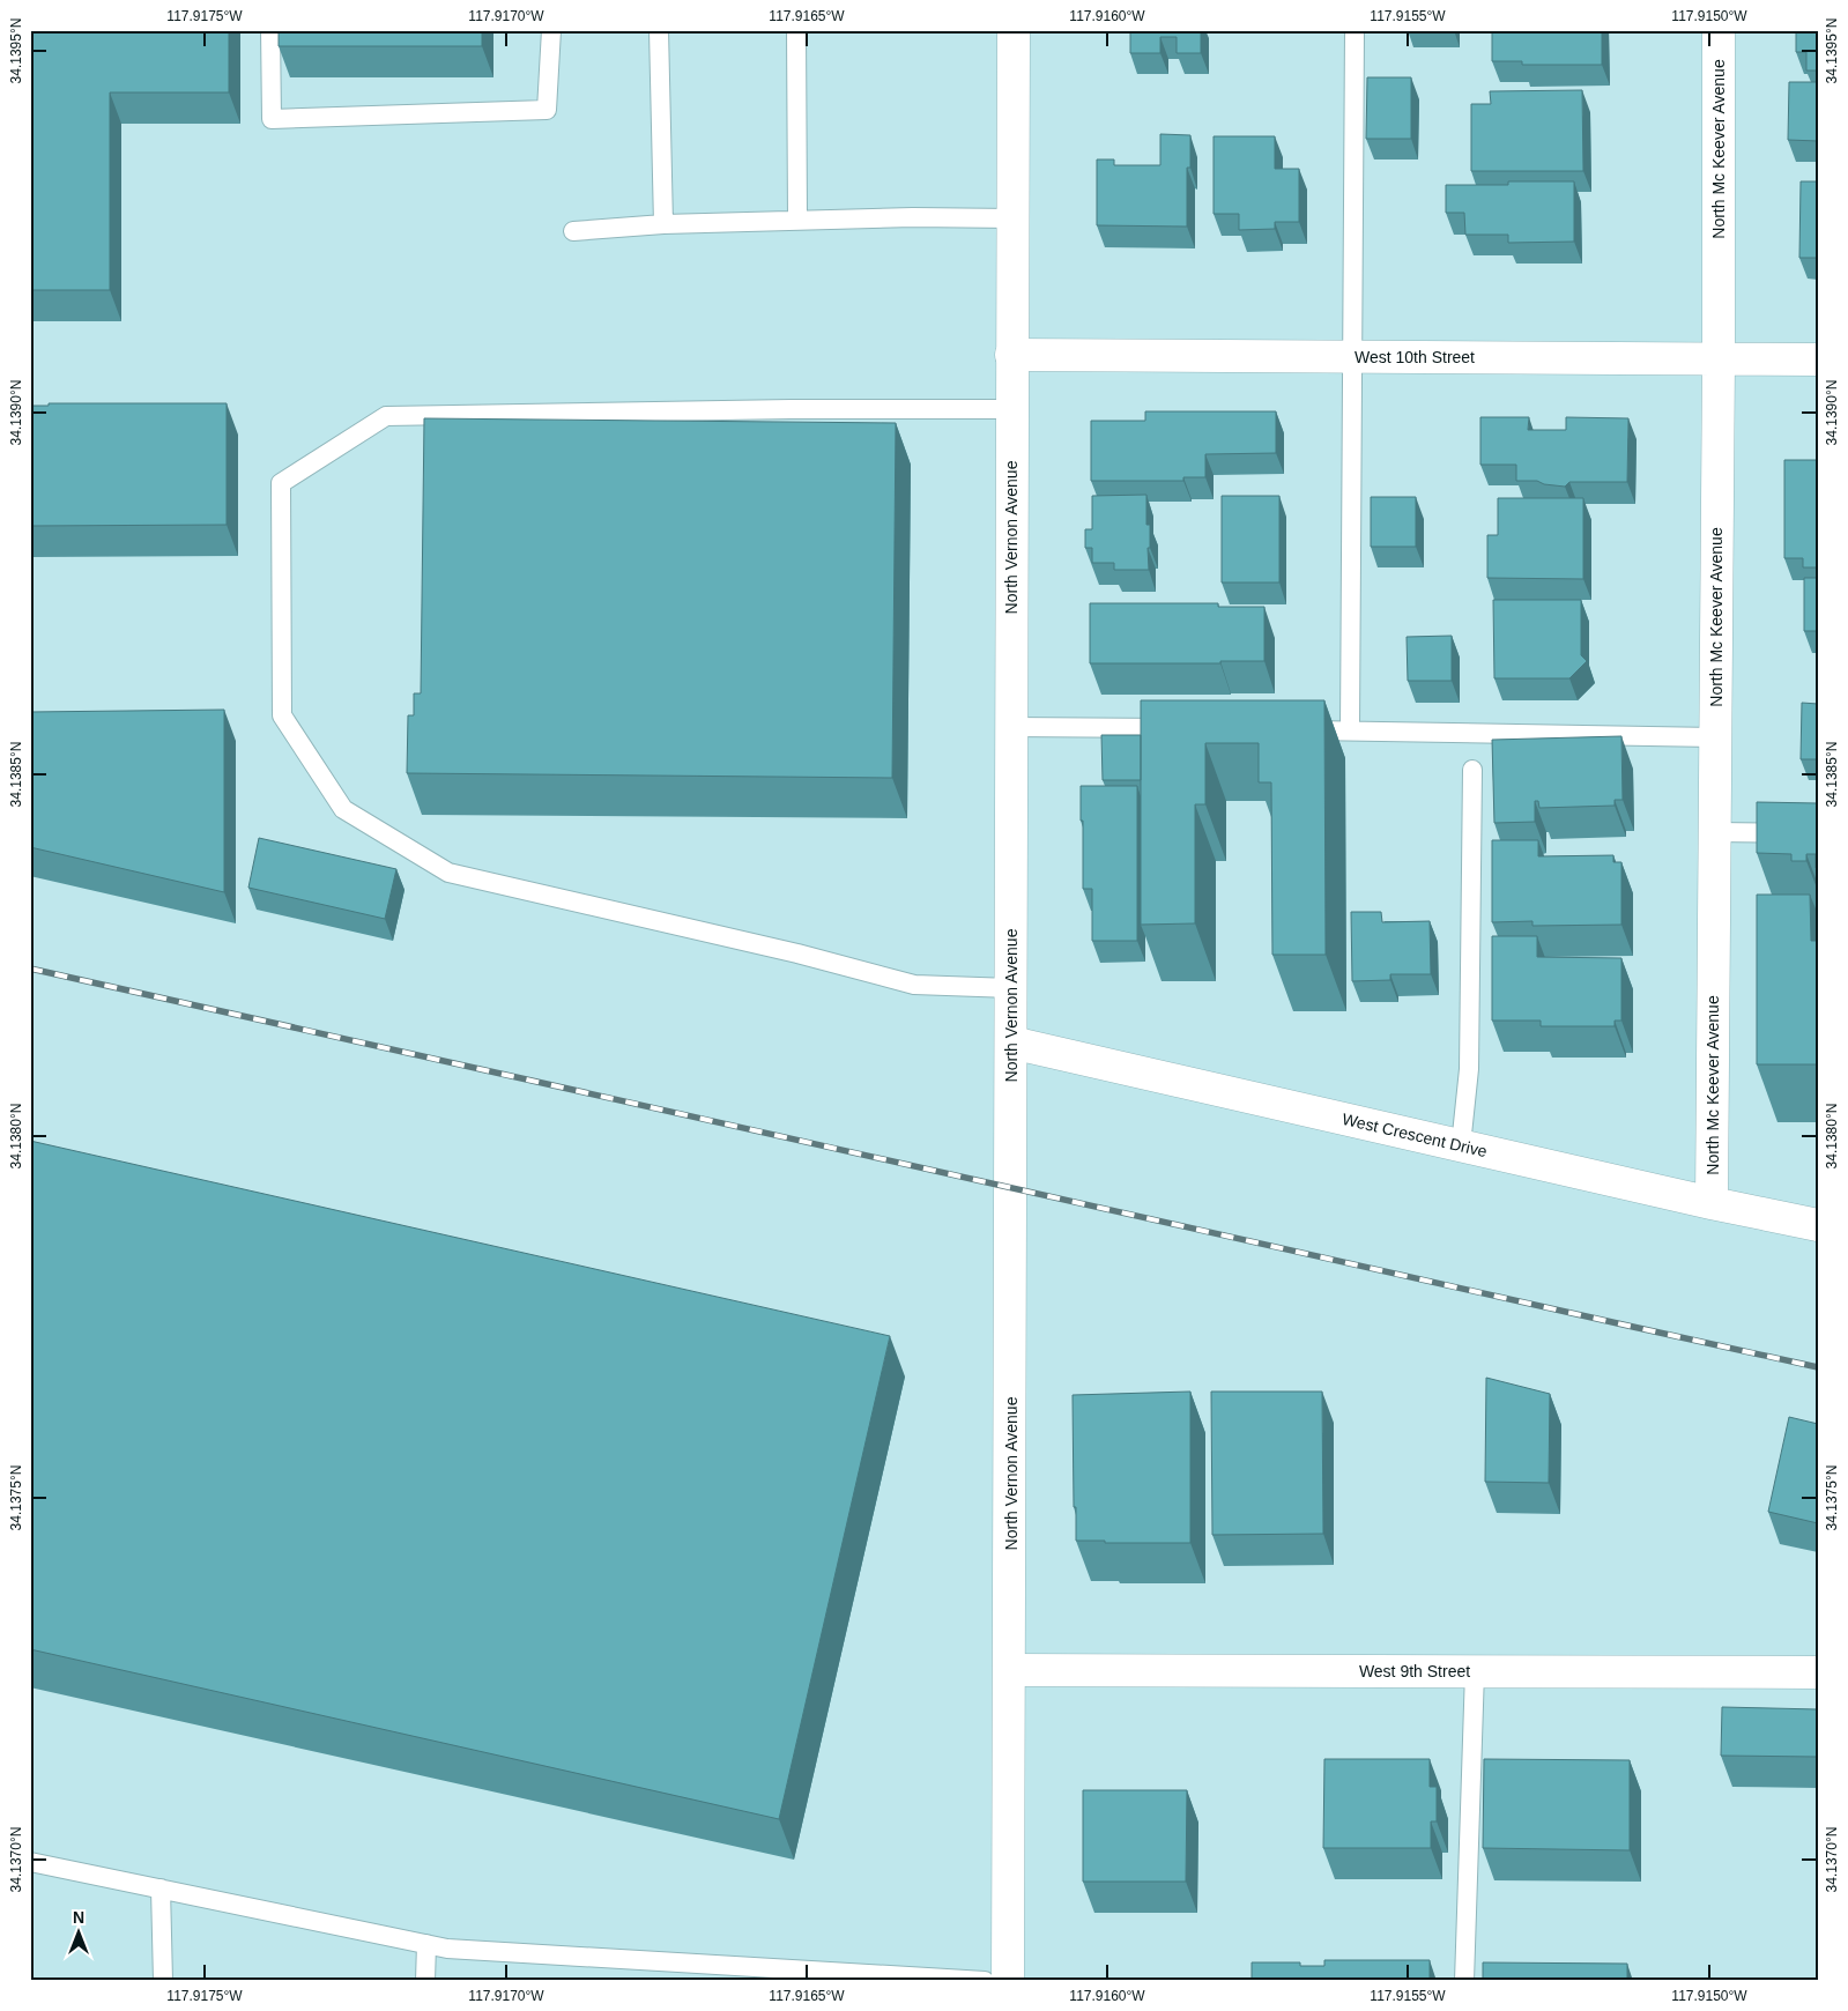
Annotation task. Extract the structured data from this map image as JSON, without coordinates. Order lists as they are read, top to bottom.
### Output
{
  "streets": {
    "street": [
      "North Mc Keever Avenue",
      "West 10th Street",
      "North Vernon Avenue",
      "West Crescent Drive",
      "West 9th Street"
    ]
  },
  "crossings": [
    ["North Mc Keever Avenue", "West 10th Street"],
    ["North Mc Keever Avenue", "West Crescent Drive"],
    ["West 10th Street", "North Vernon Avenue"],
    ["North Vernon Avenue", "West Crescent Drive"],
    ["North Vernon Avenue", "West 9th Street"]
  ],
  "north": "top",
  "coordinates": [
    "117.9175°W",
    "117.9170°W",
    "117.9165°W",
    "117.9160°W",
    "117.9155°W",
    "117.9150°W",
    "34.1395°N",
    "34.1390°N",
    "34.1385°N",
    "34.1380°N",
    "34.1375°N",
    "34.1370°N"
  ]
}
